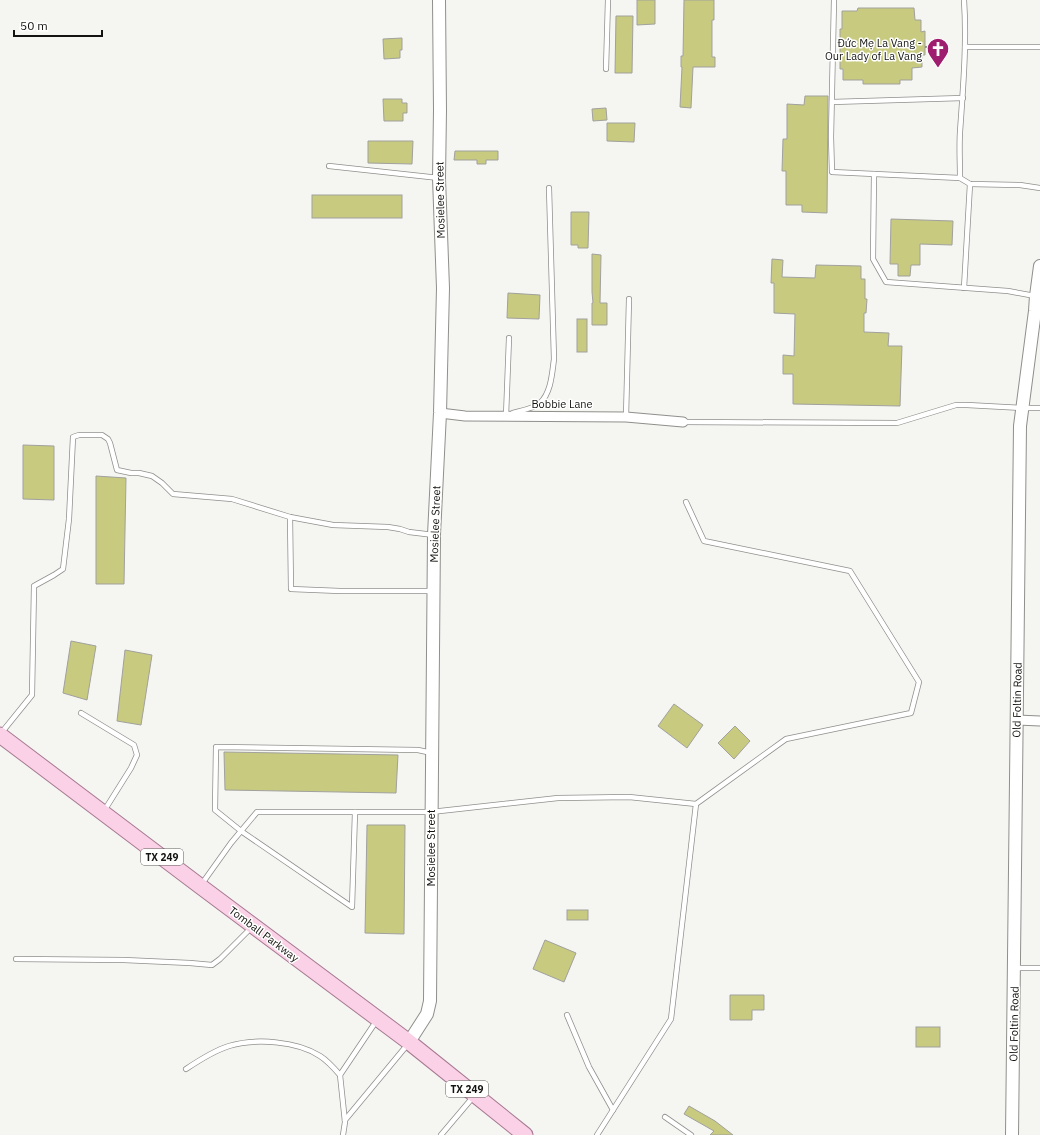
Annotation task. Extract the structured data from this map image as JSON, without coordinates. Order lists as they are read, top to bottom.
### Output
{
  "streets": {
    "main road": ["TX 249", "Tomball Parkway"],
    "street": ["Mosielee Street", "Bobbie Lane", "Old Foltin Road"]
  },
  "crossings": [
    ["Mosielee Street", "Bobbie Lane"],
    ["Mosielee Street", "Tomball Parkway"]
  ],
  "places": {
    "church": ["Đức Mẹ La Vang - Our Lady of La Vang"]
  },
  "scale_bar": "50 m"
}
